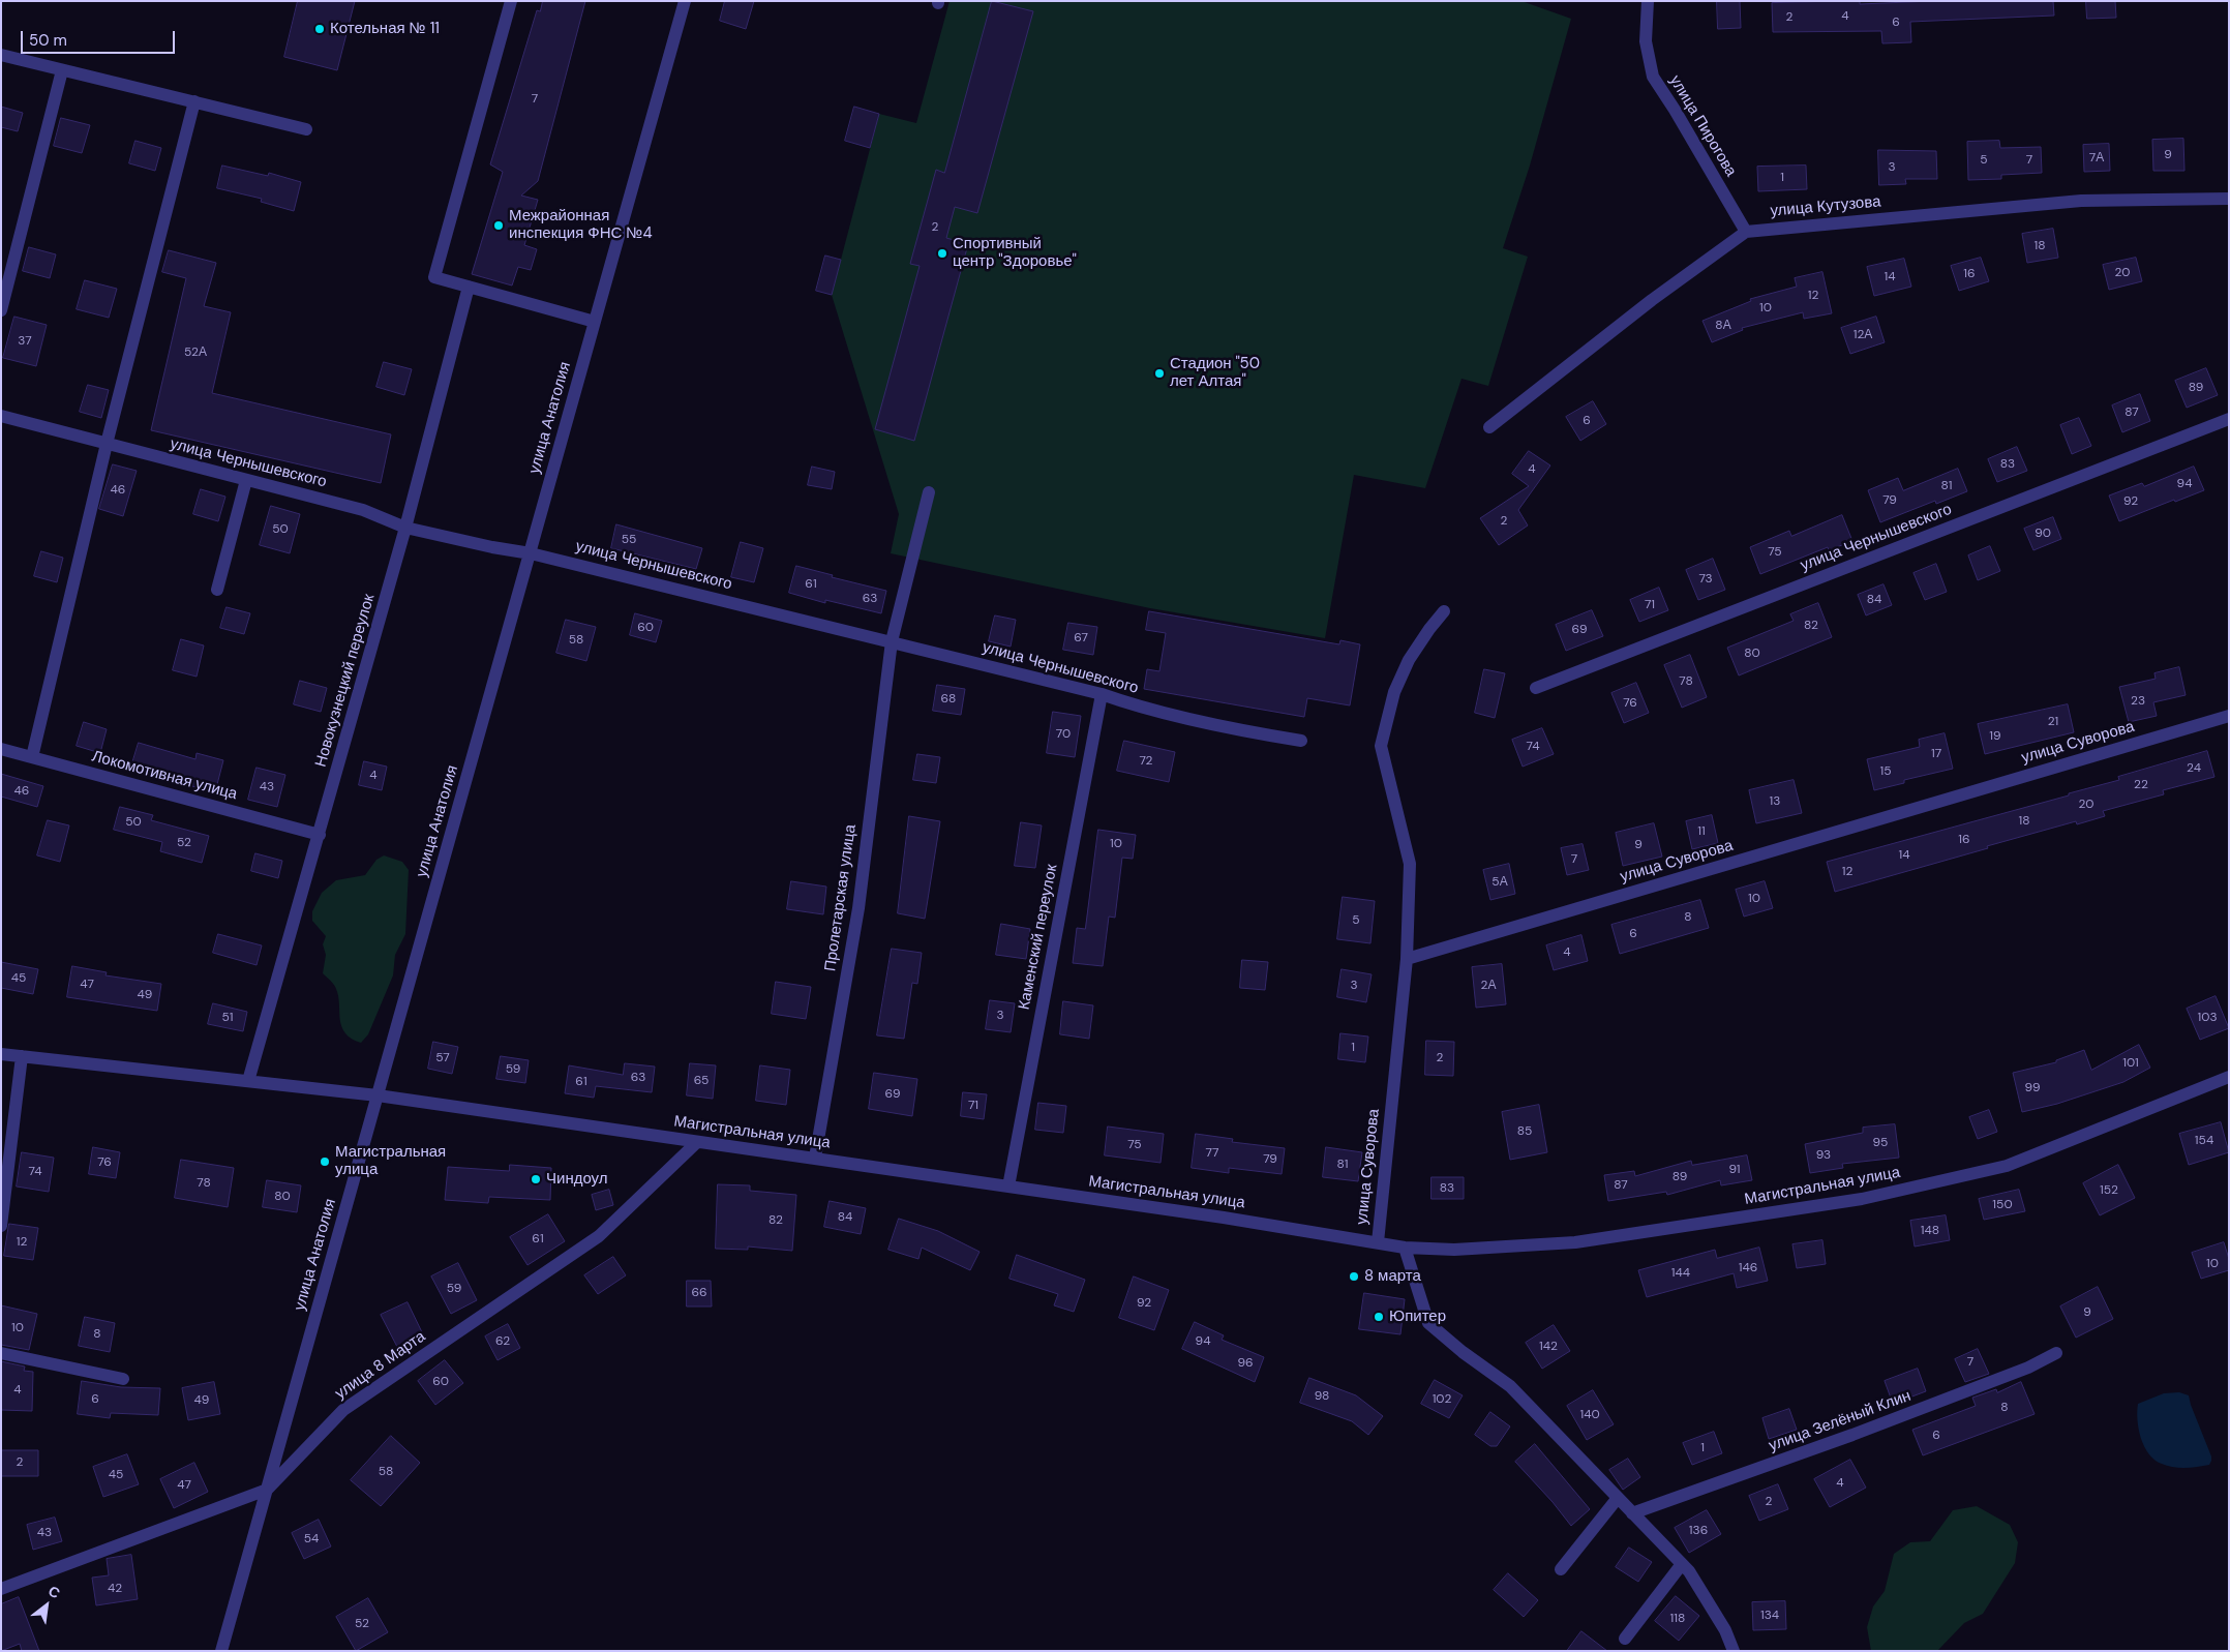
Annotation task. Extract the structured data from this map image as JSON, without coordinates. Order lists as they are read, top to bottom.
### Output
{
  "streets": {
    "street": [
      "улица Пирогова",
      "улица Кутузова",
      "улица Анатолия",
      "улица Чернышевского",
      "Новокузнецкий переулок",
      "улица Суворова",
      "Локомотивная улица",
      "Пролетарская улица",
      "Каменский переулок",
      "Магистральная улица",
      "улица 8 Марта",
      "улица Зелёный Клин"
    ]
  },
  "crossings": [
    ["улица Пирогова", "улица Кутузова"],
    ["улица Анатолия", "улица Чернышевского"],
    ["улица Анатолия", "Магистральная улица"],
    ["улица Анатолия", "улица 8 Марта"],
    ["улица Чернышевского", "Новокузнецкий переулок"],
    ["улица Чернышевского", "Пролетарская улица"],
    ["улица Чернышевского", "Каменский переулок"],
    ["Новокузнецкий переулок", "Локомотивная улица"],
    ["Новокузнецкий переулок", "Магистральная улица"],
    ["улица Суворова", "Магистральная улица"],
    ["Пролетарская улица", "Магистральная улица"],
    ["Каменский переулок", "Магистральная улица"],
    ["Магистральная улица", "улица 8 Марта"]
  ],
  "places": [
    "Котельная № 11",
    "Межрайонная инспекция ФНС №4",
    "Спортивный центр \"Здоровье\"",
    "Стадион \"50 лет Алтая\"",
    "Магистральная улица",
    "Чиндоул",
    "8 марта",
    "Юпитер"
  ],
  "house_numbers": [
    "4",
    "2",
    "6",
    "7",
    "9",
    "7А",
    "5",
    "7",
    "3",
    "1",
    "2",
    "18",
    "20",
    "16",
    "14",
    "12",
    "10",
    "8А",
    "12А",
    "37",
    "52А",
    "89",
    "87",
    "6",
    "83",
    "4",
    "94",
    "81",
    "46",
    "79",
    "92",
    "2",
    "50",
    "90",
    "55",
    "75",
    "73",
    "61",
    "63",
    "84",
    "71",
    "82",
    "60",
    "69",
    "67",
    "58",
    "80",
    "78",
    "68",
    "23",
    "76",
    "21",
    "70",
    "19",
    "74",
    "17",
    "72",
    "24",
    "15",
    "4",
    "22",
    "43",
    "46",
    "13",
    "20",
    "18",
    "50",
    "11",
    "16",
    "52",
    "10",
    "9",
    "14",
    "7",
    "12",
    "5А",
    "10",
    "8",
    "5",
    "6",
    "4",
    "45",
    "47",
    "3",
    "2А",
    "49",
    "3",
    "51",
    "103",
    "1",
    "57",
    "2",
    "101",
    "59",
    "63",
    "65",
    "61",
    "99",
    "69",
    "71",
    "85",
    "154",
    "95",
    "75",
    "77",
    "93",
    "79",
    "76",
    "81",
    "91",
    "74",
    "89",
    "78",
    "87",
    "83",
    "152",
    "80",
    "150",
    "84",
    "82",
    "148",
    "61",
    "12",
    "10",
    "146",
    "144",
    "59",
    "66",
    "92",
    "9",
    "10",
    "8",
    "62",
    "94",
    "142",
    "7",
    "96",
    "60",
    "4",
    "98",
    "6",
    "102",
    "49",
    "8",
    "140",
    "6",
    "1",
    "2",
    "58",
    "45",
    "4",
    "47",
    "2",
    "136",
    "43",
    "54",
    "42",
    "134",
    "118",
    "52"
  ],
  "scale_bar": "50 m",
  "north": "top right"
}
